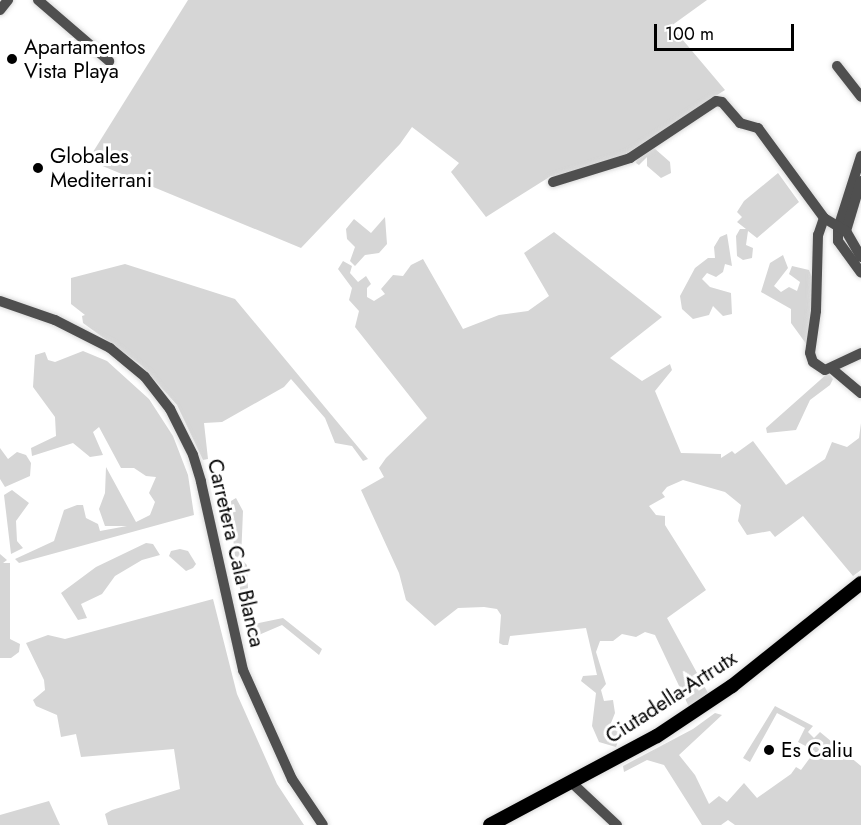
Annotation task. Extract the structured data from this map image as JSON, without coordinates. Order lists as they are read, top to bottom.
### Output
{
  "streets": {
    "main road": ["Ciutadella-Artrutx"],
    "street": ["Carretera Cala Blanca"]
  },
  "places": ["Apartamentos Vista Playa", "Globales Mediterrani", "Es Caliu"],
  "scale_bar": "100 m"
}
